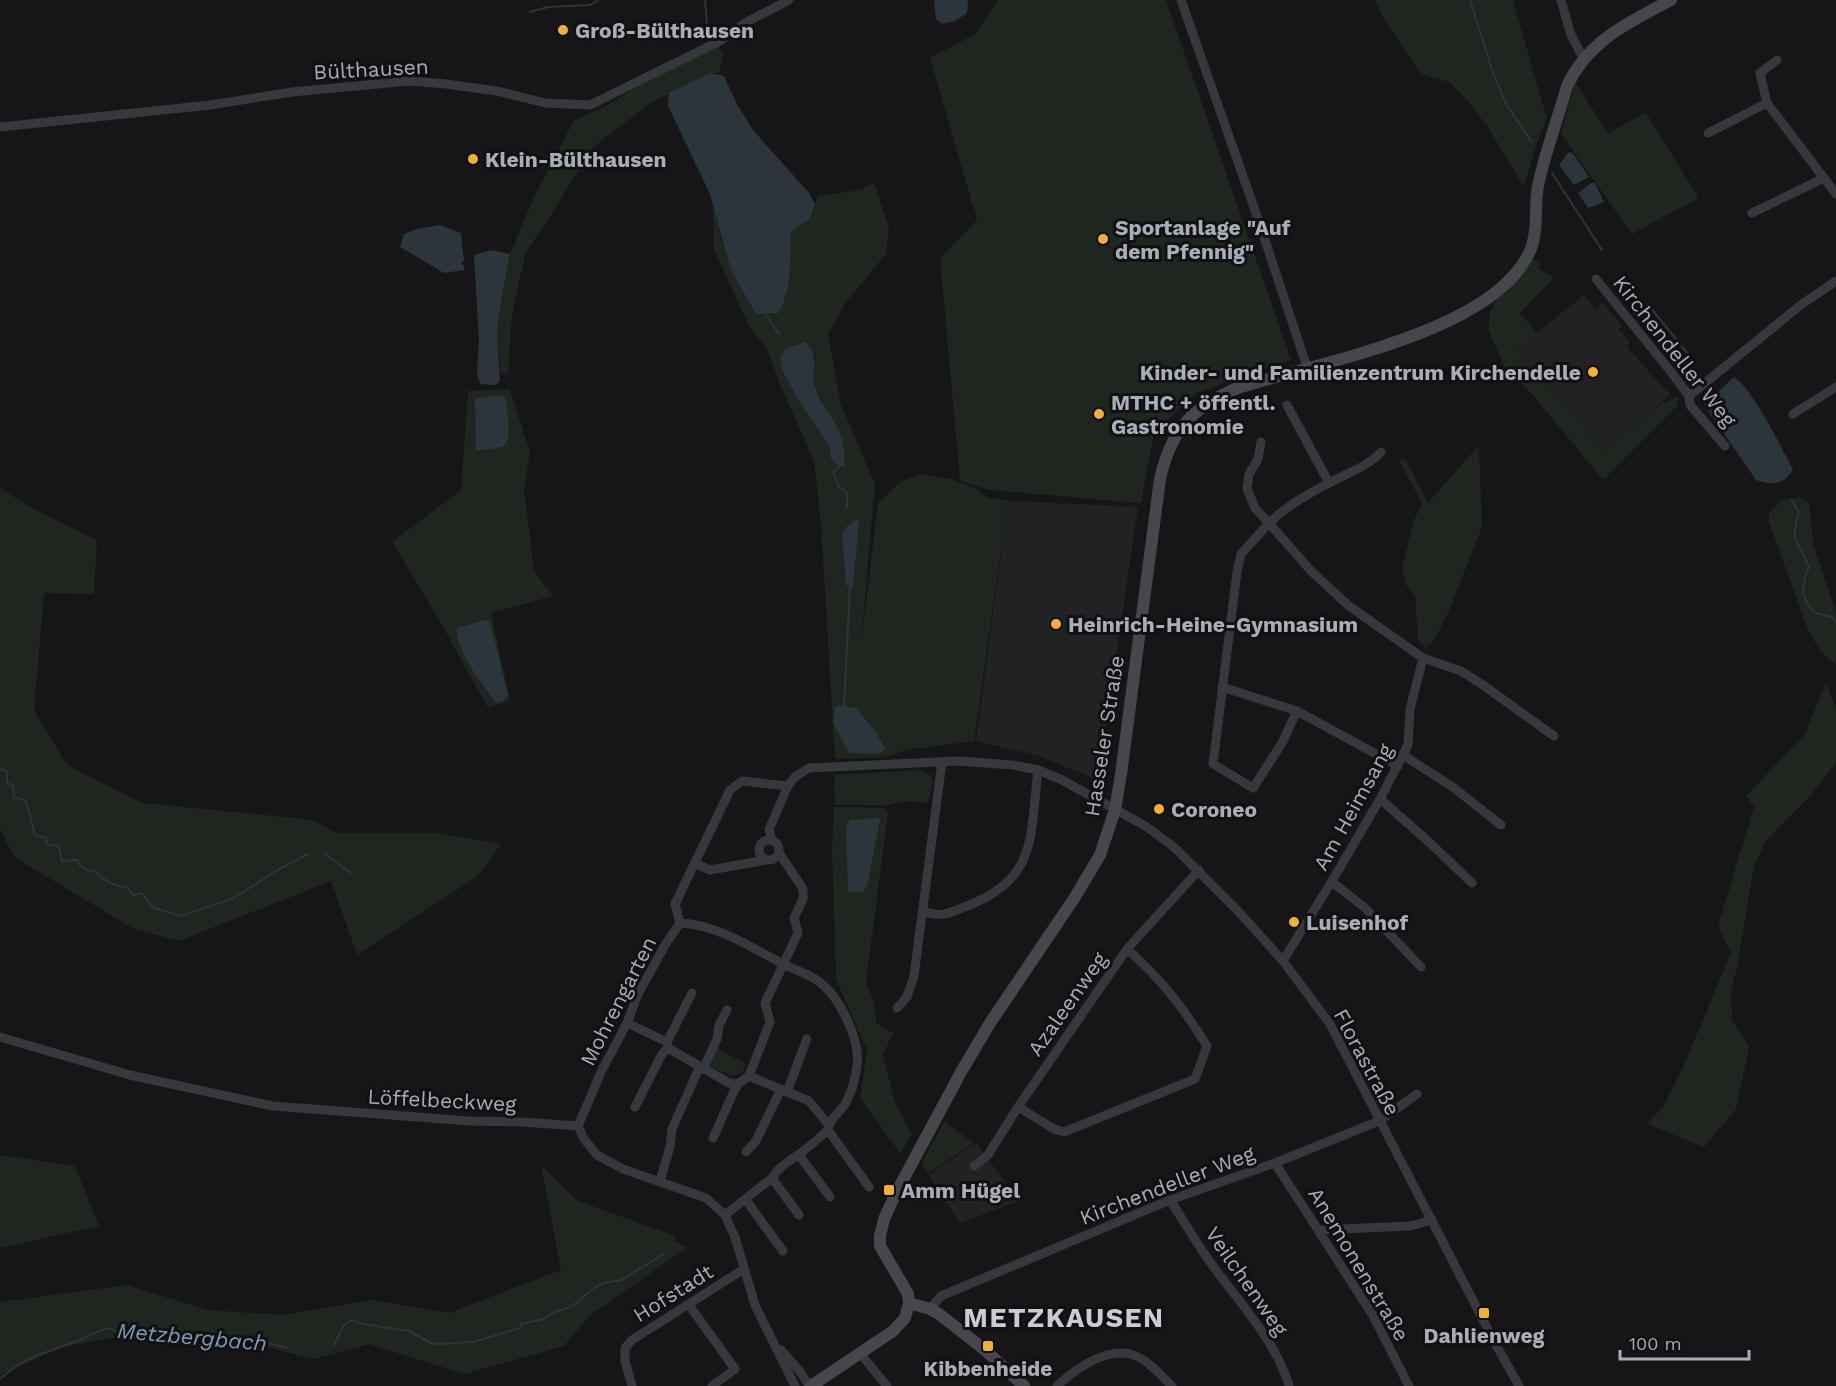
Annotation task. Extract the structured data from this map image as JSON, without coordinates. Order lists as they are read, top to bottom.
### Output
{
  "streets": {
    "main road": ["Hasseler Straße"],
    "street": [
      "Bülthausen",
      "Kirchendeller Weg",
      "Am Heimsang",
      "Mohrengarten",
      "Azaleenweg",
      "Florastraße",
      "Löffelbeckweg",
      "Anemonenstraße",
      "Veilchenweg",
      "Hofstadt"
    ]
  },
  "crossings": [
    ["Kirchendeller Weg", "Florastraße"],
    ["Kirchendeller Weg", "Anemonenstraße"],
    ["Kirchendeller Weg", "Veilchenweg"],
    ["Hasseler Straße", "Florastraße"],
    ["Am Heimsang", "Florastraße"],
    ["Mohrengarten", "Löffelbeckweg"],
    ["Azaleenweg", "Florastraße"]
  ],
  "districts": ["METZKAUSEN"],
  "water": ["Metzbergbach"],
  "places": {
    "other": [
      "Groß-Bülthausen",
      "Klein-Bülthausen",
      "Sportanlage \"Auf dem Pfennig\"",
      "Kinder- und Familienzentrum Kirchendelle",
      "MTHC + öffentl. Gastronomie",
      "Heinrich-Heine-Gymnasium",
      "Coroneo",
      "Luisenhof"
    ],
    "transit": ["Amm Hügel", "Dahlienweg", "Kibbenheide"]
  },
  "scale_bar": "100 m"
}
